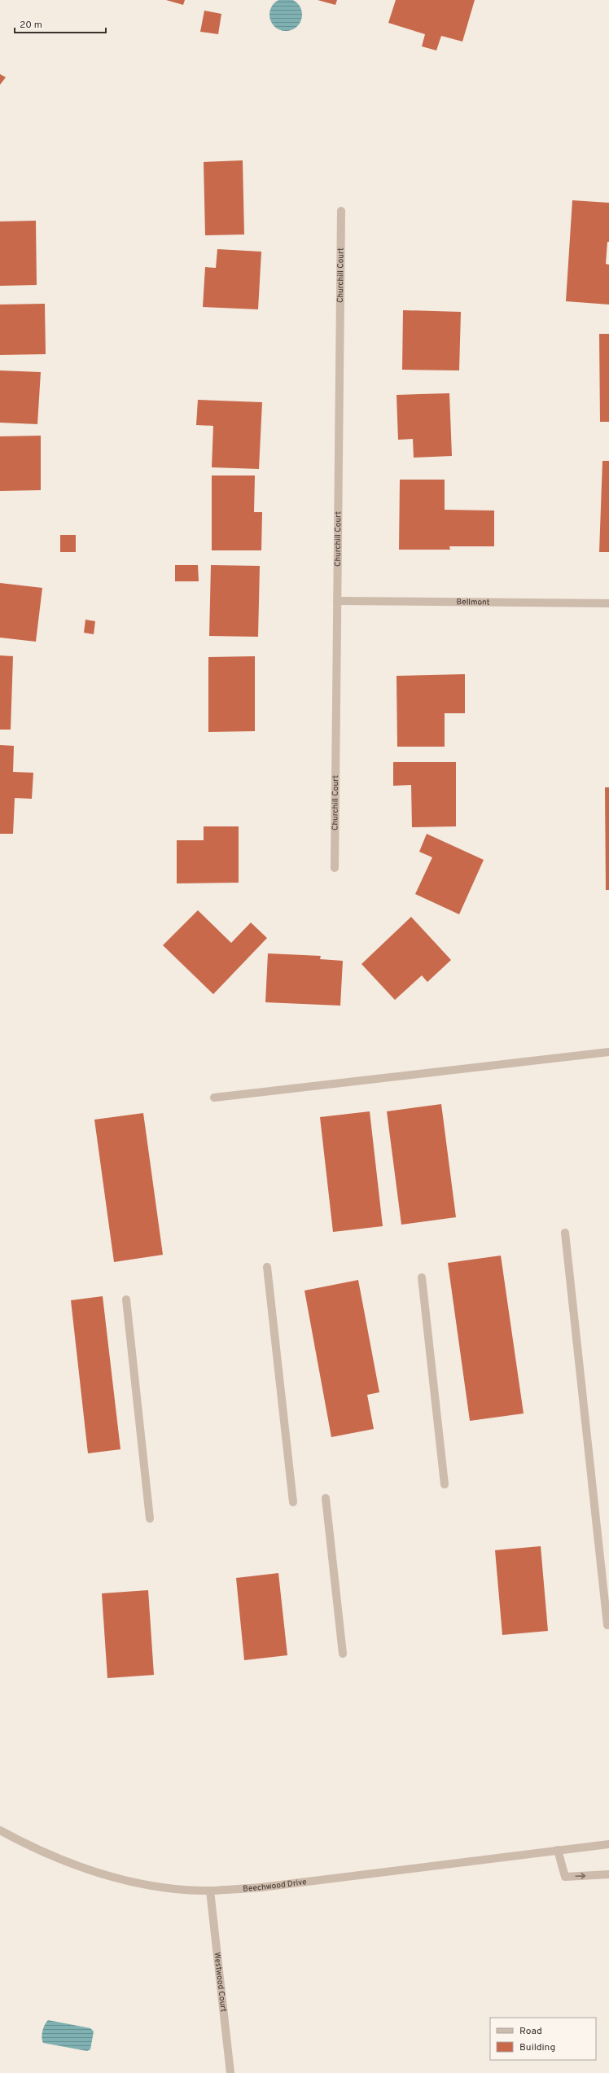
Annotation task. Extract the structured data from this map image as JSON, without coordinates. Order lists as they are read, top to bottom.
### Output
{
  "streets": {
    "street": [
      "Churchill Court",
      "Bellmont",
      "Beechwood Drive",
      "Westwood Court"
    ]
  },
  "crossings": [
    ["Churchill Court", "Bellmont"],
    ["Beechwood Drive", "Westwood Court"]
  ],
  "legend": ["Road", "Building"],
  "scale_bar": "20 m"
}
